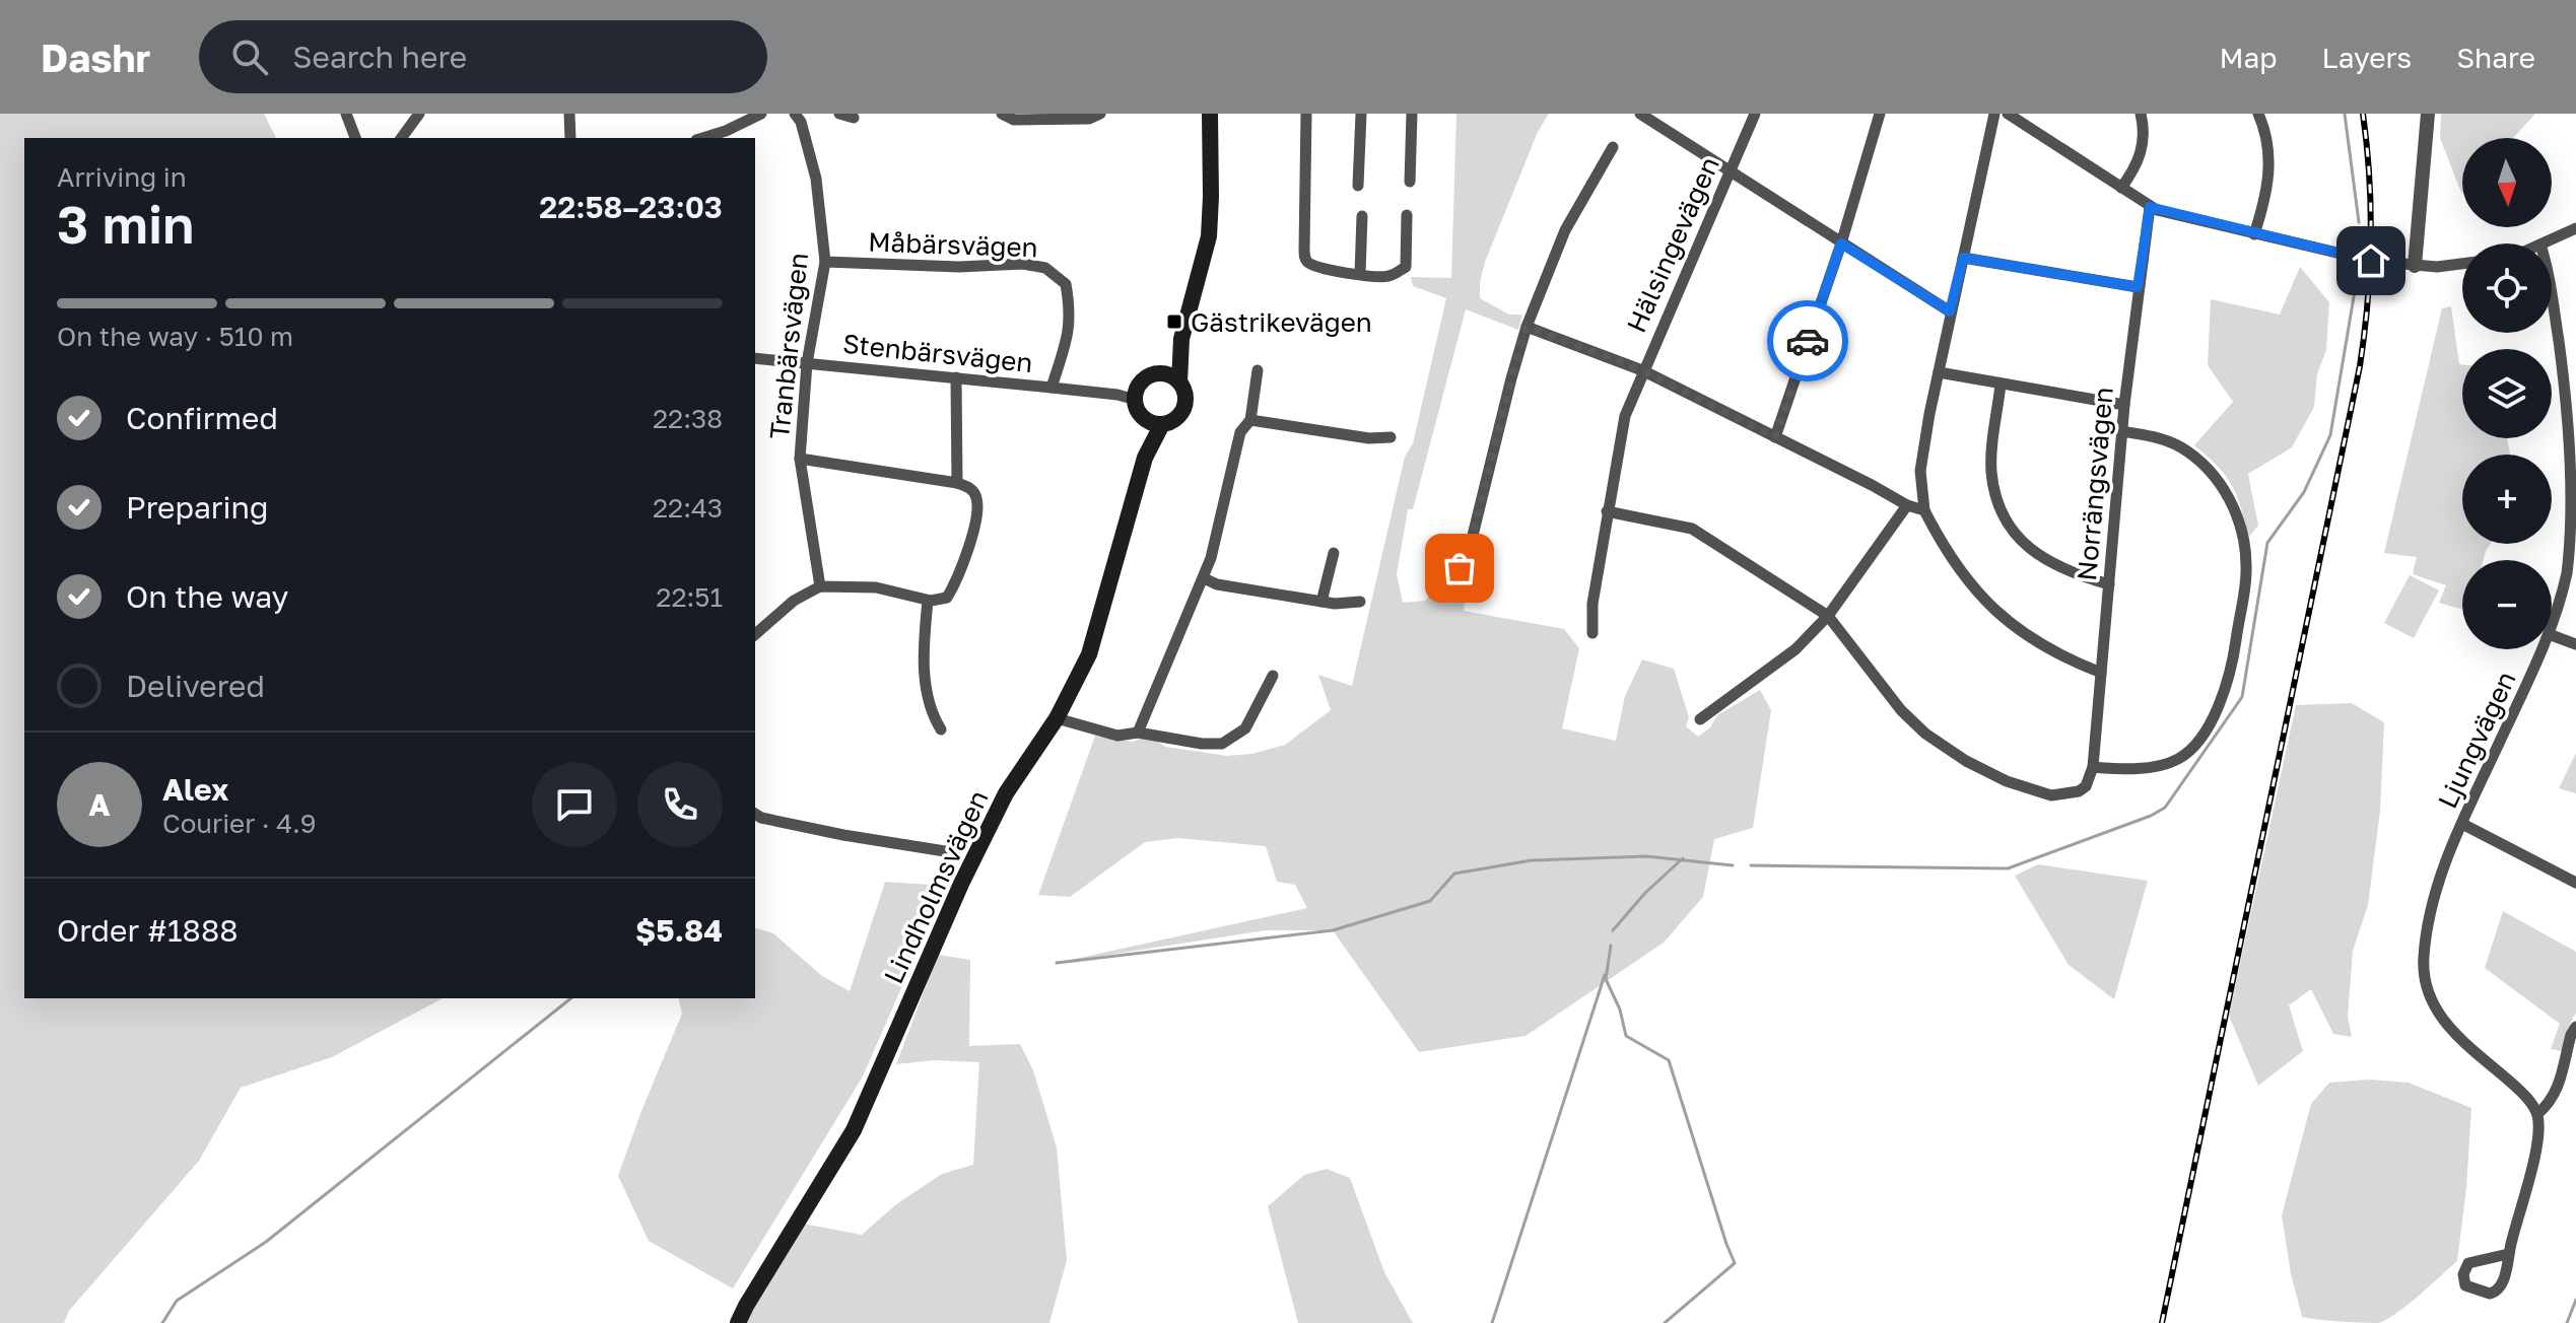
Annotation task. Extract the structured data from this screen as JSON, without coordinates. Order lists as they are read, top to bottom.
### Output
{
  "streets": {
    "main road": ["Lindholmsvägen"],
    "street": [
      "Måbärsvägen",
      "Hälsingevägen",
      "Tranbärsvägen",
      "Stenbärsvägen",
      "Norrängsvägen",
      "Ljungvägen"
    ]
  },
  "crossings": [
    ["Måbärsvägen", "Tranbärsvägen"],
    ["Måbärsvägen", "Stenbärsvägen"],
    ["Tranbärsvägen", "Stenbärsvägen"],
    ["Stenbärsvägen", "Lindholmsvägen"]
  ],
  "places": {
    "transit": ["Gästrikevägen"]
  },
  "north": "bottom",
  "page": {
    "header": "Dashr",
    "search": "Search here",
    "nav": ["Map", "Layers", "Share"],
    "map_buttons": ["+", "−"],
    "heading": ["3 min", "Arriving in", "22:58–23:03"],
    "panel": [
      "Alex",
      "Courier · 4.9",
      "Order #1888",
      "$5.84"
    ],
    "bar": "On the way · 510 m",
    "list": [
      ["Confirmed", "22:38"],
      ["Preparing", "22:43"],
      ["On the way", "22:51"],
      "Delivered"
    ],
    "round": "A"
  }
}
